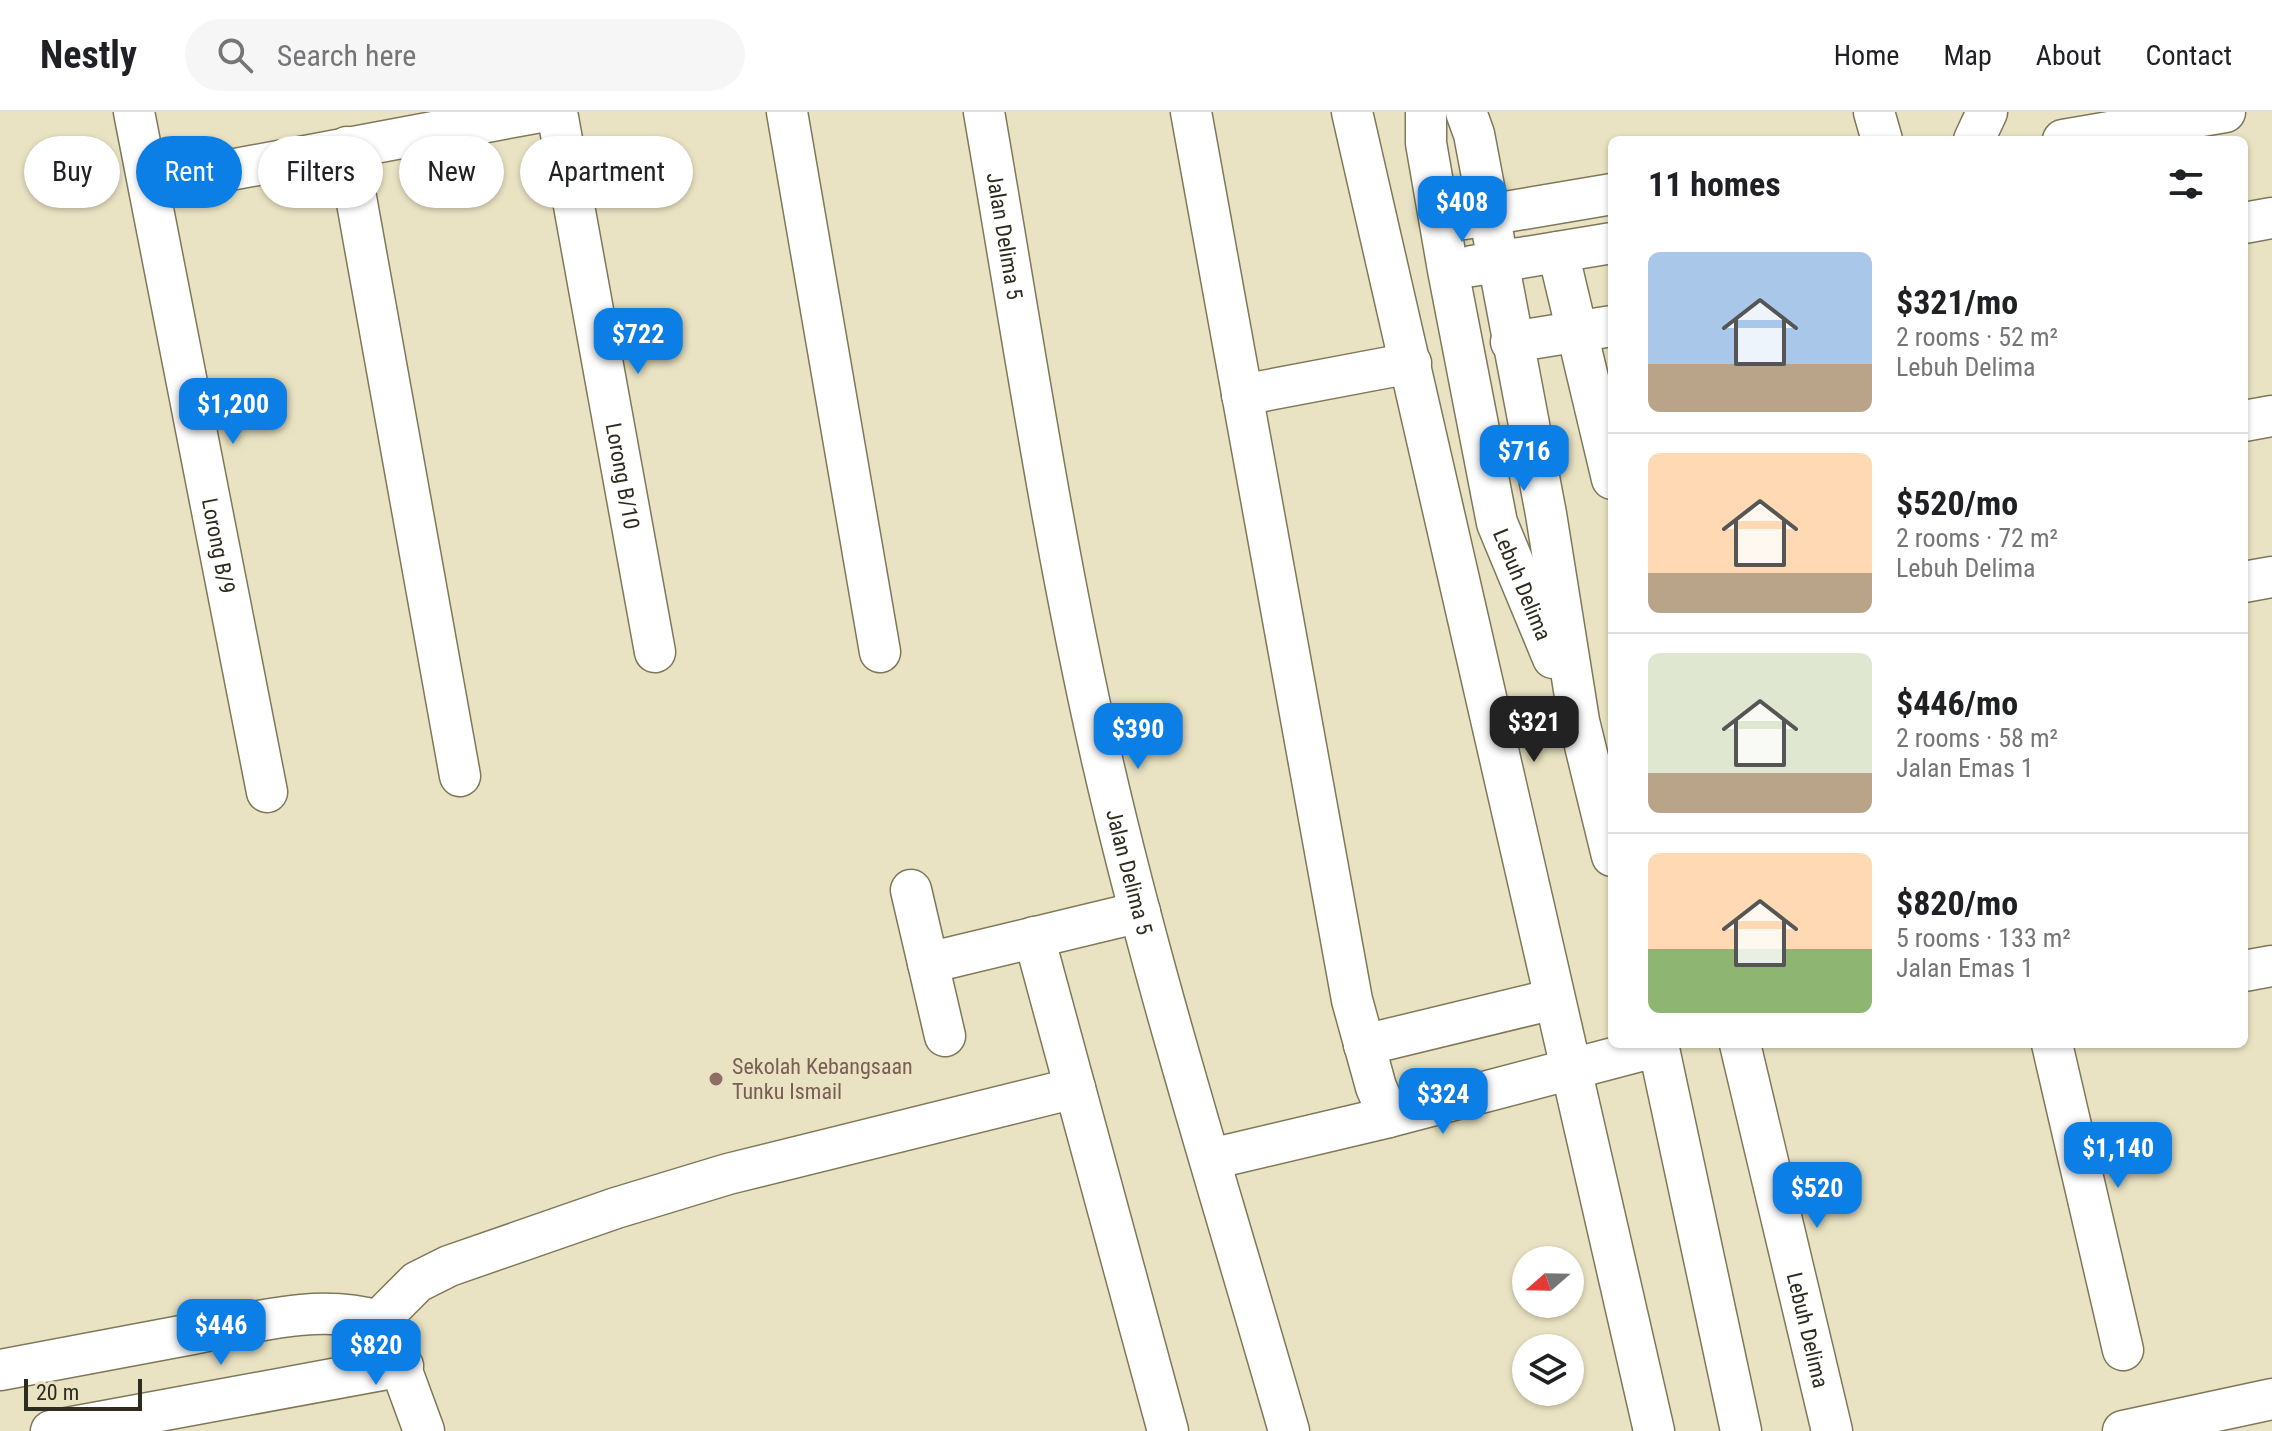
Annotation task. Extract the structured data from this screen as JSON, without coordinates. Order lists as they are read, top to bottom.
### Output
{
  "streets": {
    "street": [
      "Jalan Delima 5",
      "Lorong B/10",
      "Lorong B/9",
      "Lebuh Delima"
    ]
  },
  "places": ["Sekolah Kebangsaan Tunku Ismail"],
  "scale_bar": "20 m",
  "north": "left",
  "page": {
    "header": "Nestly",
    "search": "Search here",
    "nav": [
      "Home",
      "Map",
      "About",
      "Contact"
    ],
    "chip": [
      "Buy",
      "Rent",
      "Filters",
      "New",
      "Apartment"
    ],
    "heading": "11 homes",
    "price": [
      "$408",
      "$722",
      "$1,200",
      "$716",
      "$321",
      "$390",
      "$324",
      "$1,140",
      "$520",
      "$446",
      "$820"
    ],
    "list": [
      {
        "name": "$321/mo",
        "note": "2 rooms · 52 m² · Lebuh Delima"
      },
      {
        "name": "$520/mo",
        "note": "2 rooms · 72 m² · Lebuh Delima"
      },
      {
        "name": "$446/mo",
        "note": "2 rooms · 58 m² · Jalan Emas 1"
      },
      {
        "name": "$820/mo",
        "note": "5 rooms · 133 m² · Jalan Emas 1"
      }
    ],
    "scale": "20 m"
  }
}
